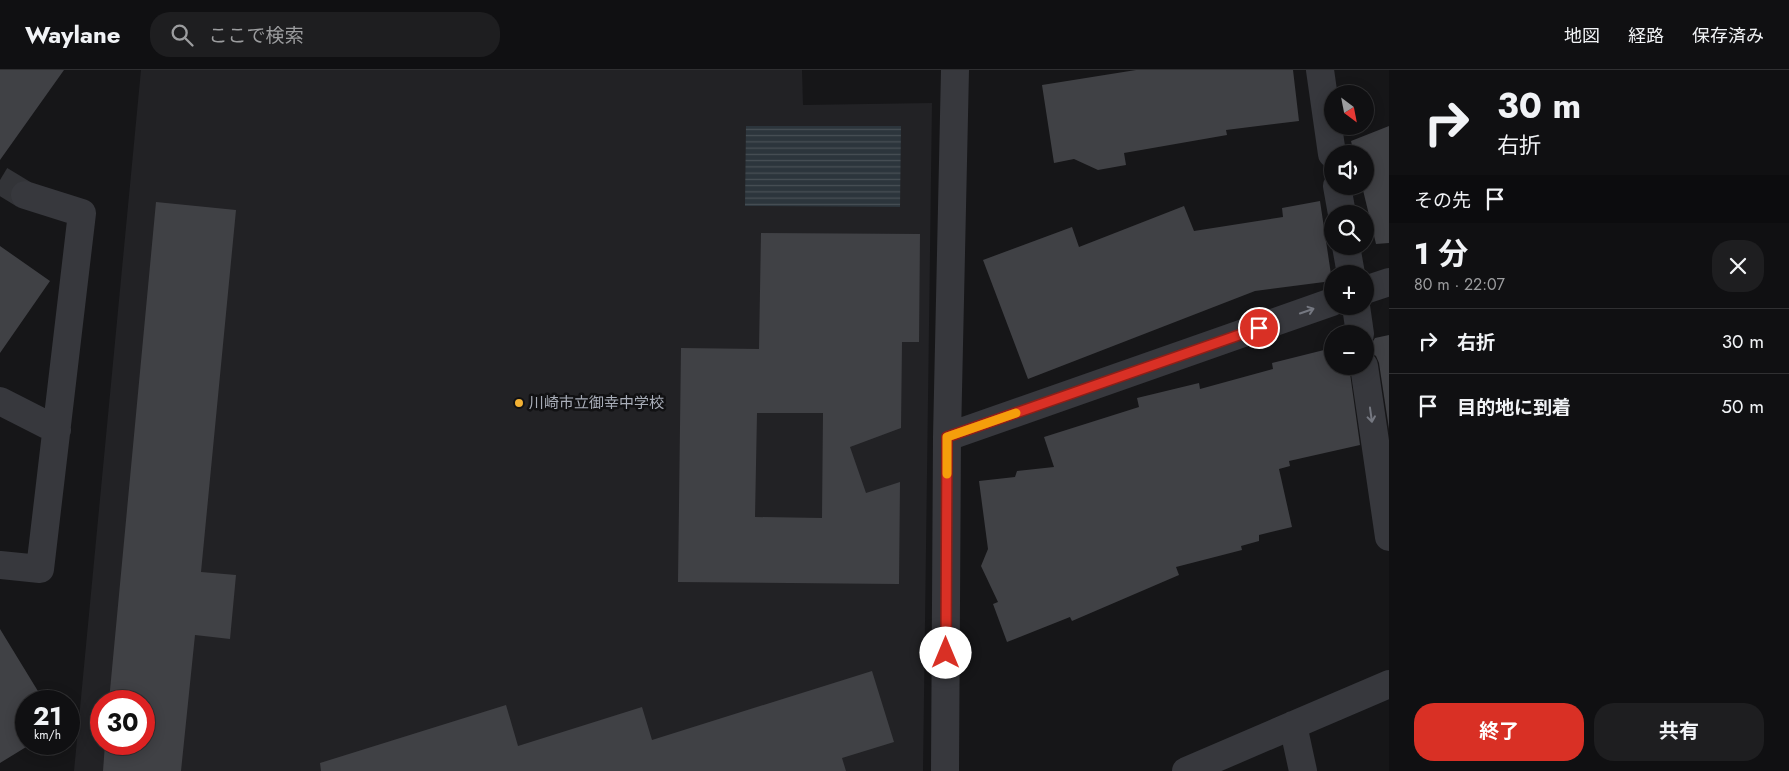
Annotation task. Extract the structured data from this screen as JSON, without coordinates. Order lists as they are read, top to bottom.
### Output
{
  "places": ["川崎市立御幸中学校"],
  "north": "bottom right",
  "page": {
    "header": "Waylane",
    "search": "ここで検索",
    "nav": ["地図", "経路", "保存済み"],
    "turn": ["30 m", "右折"],
    "map_buttons": ["+", "−"],
    "then": "その先",
    "heading": ["1 分", "80 m · 22:07"],
    "list": [
      {
        "name": "右折",
        "value": "30 m"
      },
      {
        "name": "目的地に到着",
        "value": "50 m"
      }
    ],
    "speed": "21 km/h",
    "limit": "30",
    "buttons": ["終了", "共有"]
  }
}
